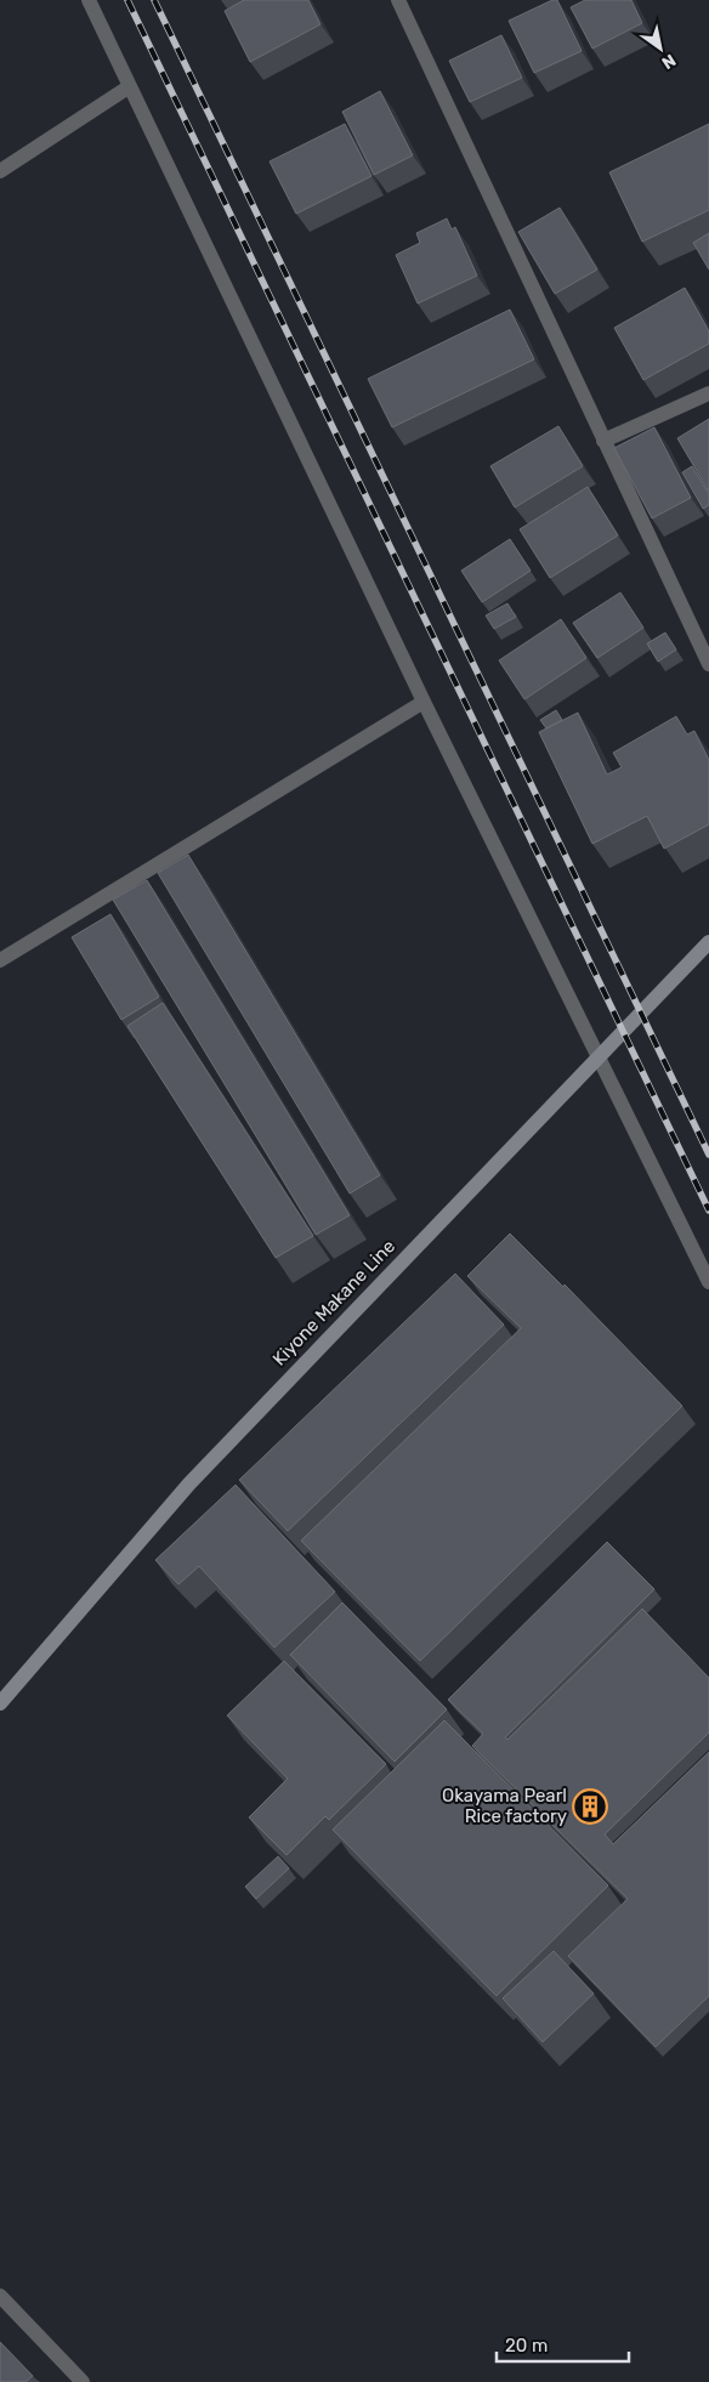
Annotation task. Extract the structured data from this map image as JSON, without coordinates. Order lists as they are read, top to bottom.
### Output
{
  "streets": {
    "main road": ["Kiyone Makane Line"]
  },
  "places": {
    "building": ["Okayama Pearl Rice factory"]
  },
  "scale_bar": "20 m",
  "north": "bottom right"
}
